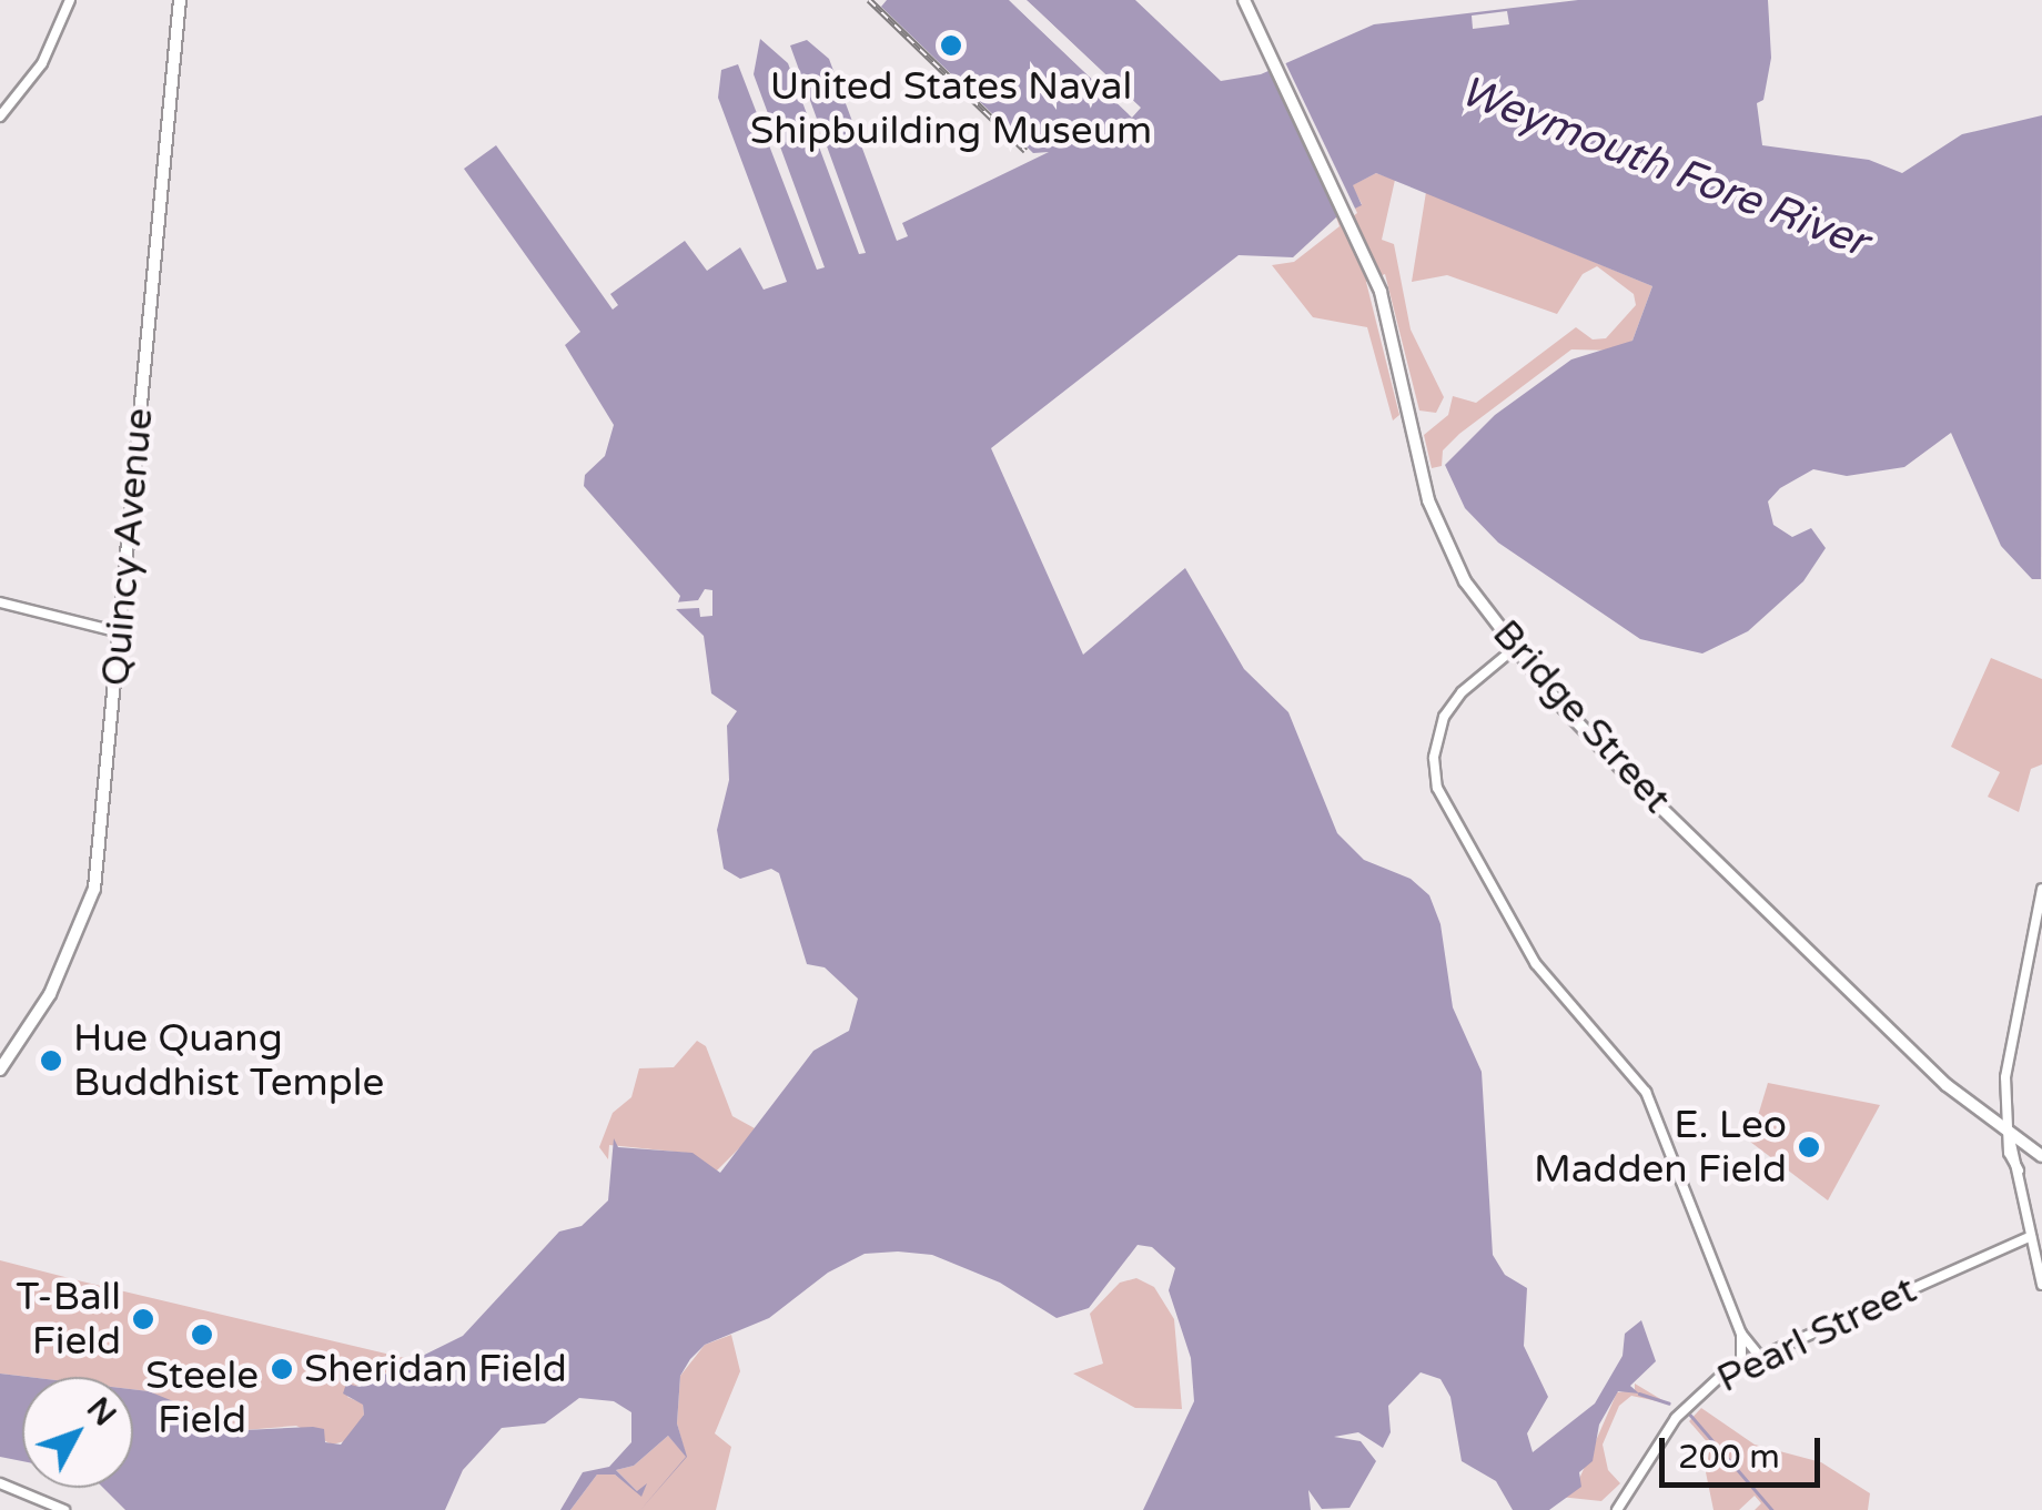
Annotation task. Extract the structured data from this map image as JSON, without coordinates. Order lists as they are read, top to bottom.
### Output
{
  "streets": {
    "main road": ["Quincy Avenue", "Bridge Street"],
    "street": ["Pearl Street"]
  },
  "water": ["Weymouth Fore River"],
  "places": [
    "United States Naval Shipbuilding Museum",
    "Hue Quang Buddhist Temple",
    "E. Leo Madden Field",
    "T-Ball Field",
    "Steele Field",
    "Sheridan Field"
  ],
  "scale_bar": "200 m",
  "north": "top right"
}
